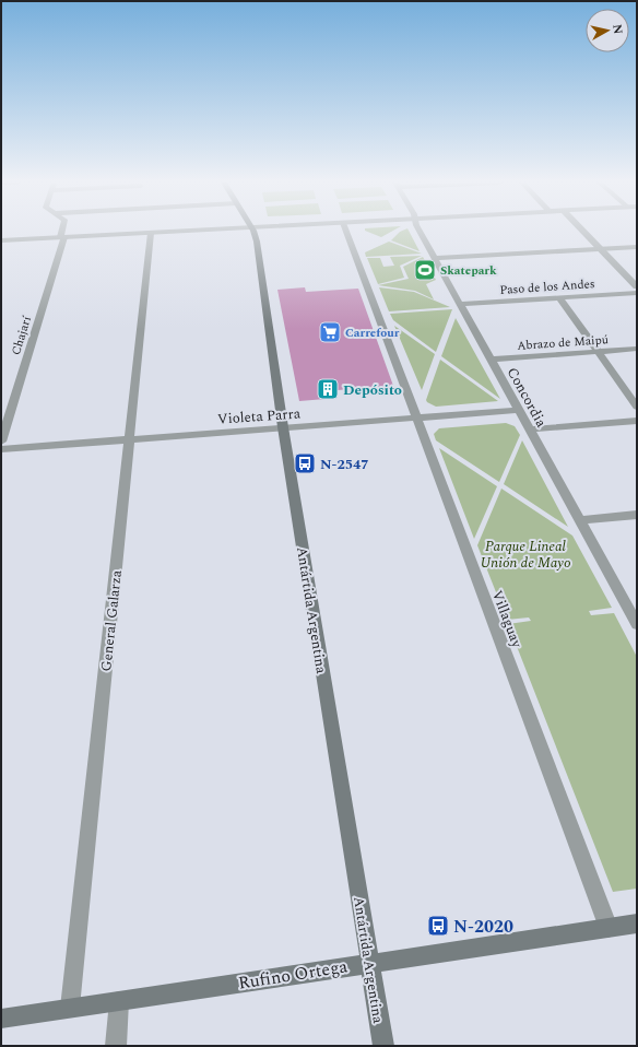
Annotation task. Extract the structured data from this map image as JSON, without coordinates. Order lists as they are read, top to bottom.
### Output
{
  "streets": {
    "main road": ["Antártida Argentina", "Rufino Ortega"],
    "street": [
      "Paso de los Andes",
      "Chajarí",
      "Abrazo de Maipú",
      "Concordia",
      "Violeta Parra",
      "Villaguay",
      "General Galarza"
    ]
  },
  "crossings": [
    ["Paso de los Andes", "Concordia"],
    ["Abrazo de Maipú", "Concordia"],
    ["Concordia", "Violeta Parra"],
    ["Violeta Parra", "Antártida Argentina"],
    ["Violeta Parra", "Villaguay"],
    ["Violeta Parra", "General Galarza"],
    ["Antártida Argentina", "Rufino Ortega"],
    ["Villaguay", "Rufino Ortega"],
    ["General Galarza", "Rufino Ortega"]
  ],
  "parks": ["Parque Lineal Unión de Mayo"],
  "places": {
    "sports": ["Skatepark"],
    "supermarket": ["Carrefour"],
    "building": ["Depósito"],
    "bus stop": ["N-2547", "N-2020"]
  },
  "north": "right"
}
